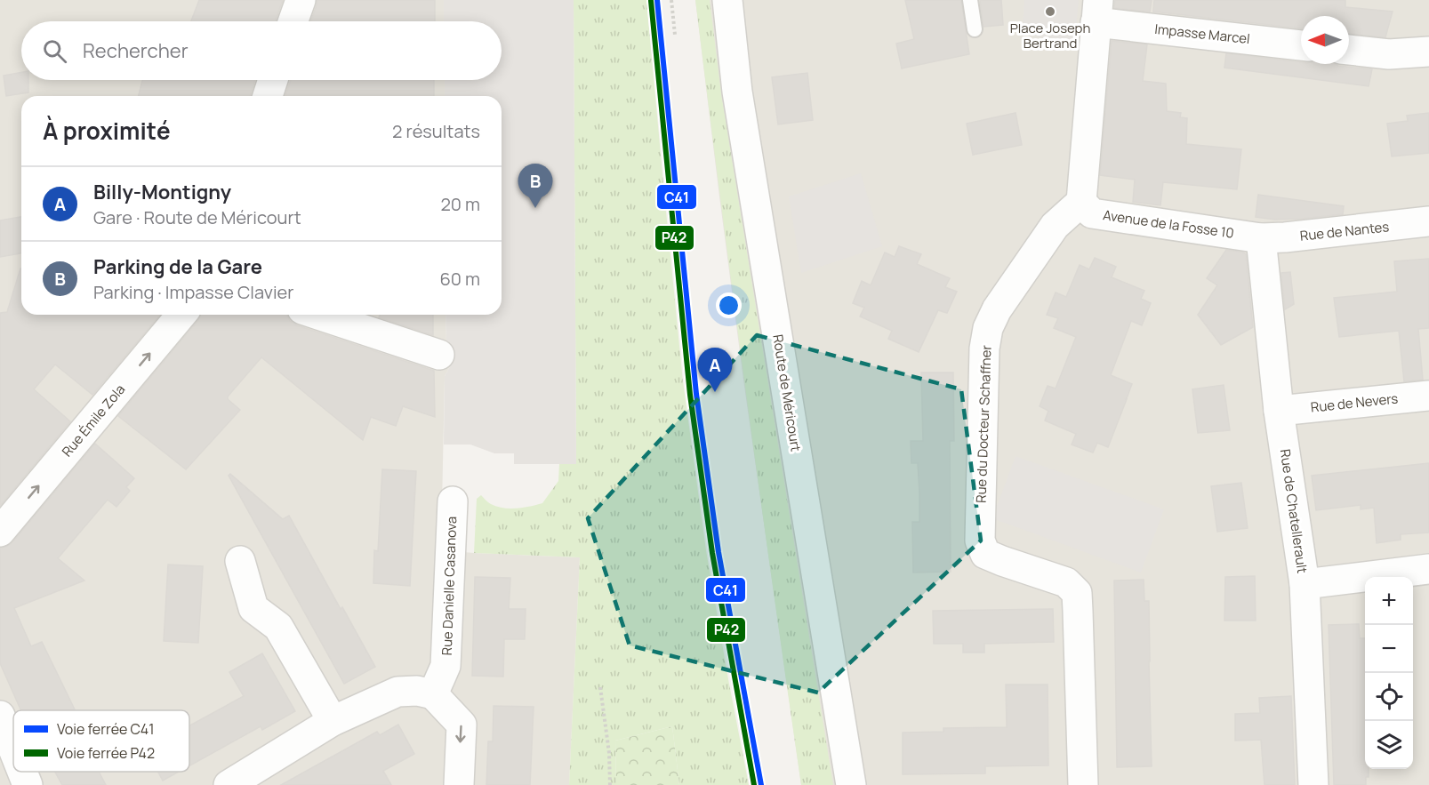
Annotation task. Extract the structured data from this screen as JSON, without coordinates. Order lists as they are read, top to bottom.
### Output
{
  "streets": {
    "street": [
      "Impasse Marcel",
      "Avenue de la Fosse 10",
      "Rue de Nantes",
      "Route de Méricourt",
      "Rue de Nevers",
      "Rue Émile Zola",
      "Rue du Docteur Schaffner",
      "Rue de Chatellerault",
      "Rue Danielle Casanova"
    ]
  },
  "crossings": [
    ["Avenue de la Fosse 10", "Rue de Nantes"],
    ["Avenue de la Fosse 10", "Rue du Docteur Schaffner"],
    ["Avenue de la Fosse 10", "Rue de Chatellerault"],
    ["Rue de Nantes", "Rue de Chatellerault"],
    ["Rue de Nevers", "Rue de Chatellerault"]
  ],
  "one_way": ["Rue Émile Zola"],
  "places": ["Place Joseph Bertrand"],
  "lines": ["rail line C41", "rail line P42"],
  "legend": ["Voie ferrée C41", "Voie ferrée P42"],
  "north": "left",
  "page": {
    "search": "Rechercher",
    "heading": ["À proximité", "2 résultats"],
    "pins": ["B", "A"],
    "list": [
      {
        "mark": "A",
        "name": "Billy-Montigny",
        "note": "Gare · Route de Méricourt",
        "value": "20 m"
      },
      {
        "mark": "B",
        "name": "Parking de la Gare",
        "note": "Parking · Impasse Clavier",
        "value": "60 m"
      }
    ],
    "map_buttons": ["+", "−"]
  }
}
